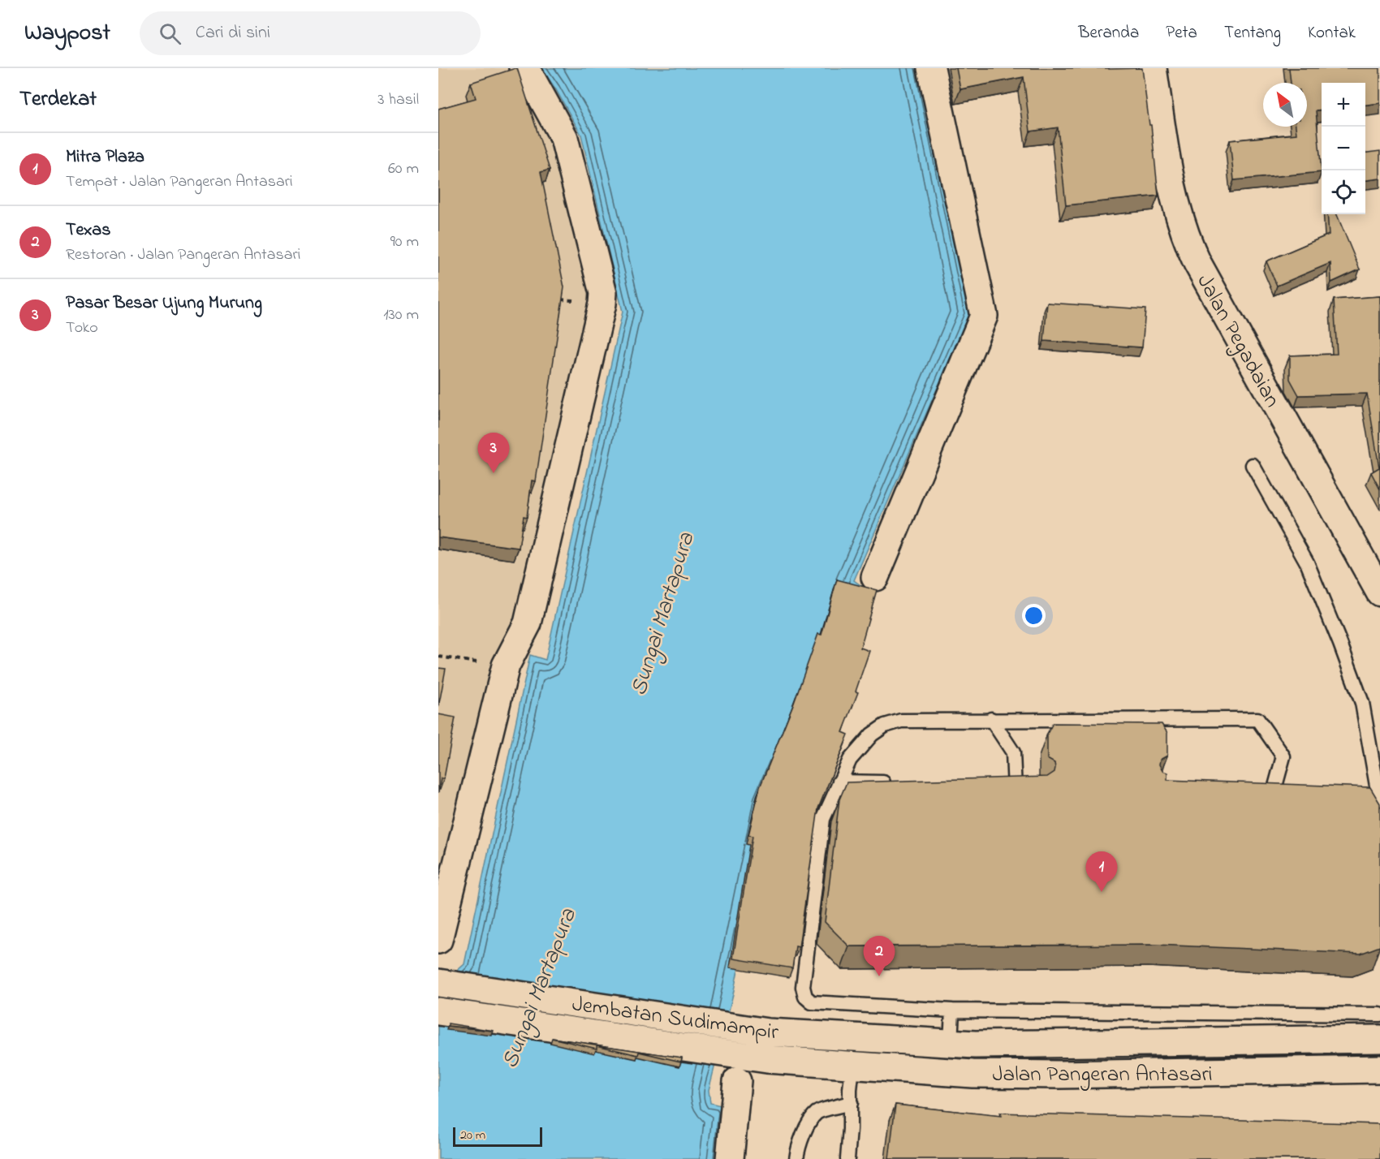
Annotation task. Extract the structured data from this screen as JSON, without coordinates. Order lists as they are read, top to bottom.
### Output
{
  "streets": {
    "main road": ["Jalan Pegadaian", "Jembatan Sudimampir", "Jalan Pangeran Antasari"]
  },
  "crossings": [
    ["Jembatan Sudimampir", "Jalan Pangeran Antasari"]
  ],
  "water": ["Sungai Martapura"],
  "scale_bar": "20 m",
  "north": "top left",
  "page": {
    "header": "Waypost",
    "search": "Cari di sini",
    "nav": [
      "Beranda",
      "Peta",
      "Tentang",
      "Kontak"
    ],
    "heading": ["Terdekat", "3 hasil"],
    "map_buttons": ["+", "−"],
    "list": [
      {
        "mark": "1",
        "name": "Mitra Plaza",
        "note": "Tempat · Jalan Pangeran Antasari",
        "value": "60 m"
      },
      {
        "mark": "2",
        "name": "Texas",
        "note": "Restoran · Jalan Pangeran Antasari",
        "value": "90 m"
      },
      {
        "mark": "3",
        "name": "Pasar Besar Ujung Murung",
        "note": "Toko",
        "value": "130 m"
      }
    ],
    "pins": ["3", "1", "2"],
    "scale": "20 m"
  }
}
